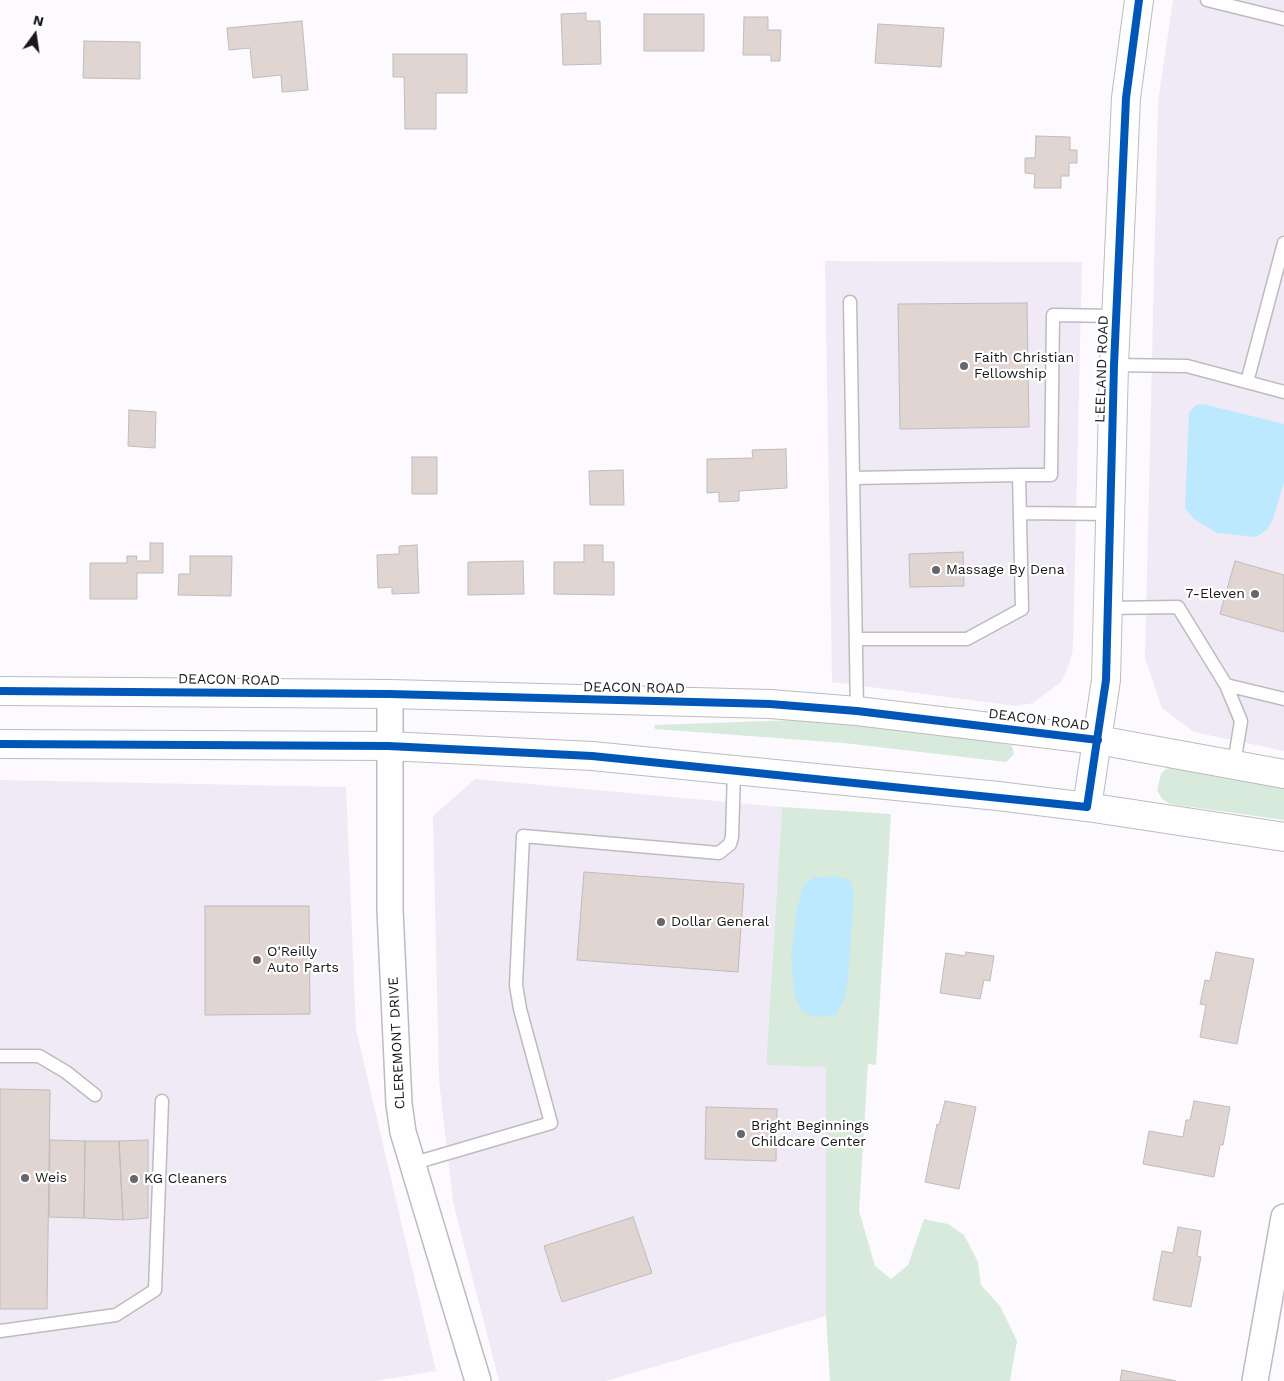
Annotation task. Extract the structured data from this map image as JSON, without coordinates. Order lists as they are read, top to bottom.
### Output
{
  "streets": {
    "main road": ["LEELAND ROAD", "DEACON ROAD"],
    "street": ["CLEREMONT DRIVE"]
  },
  "crossings": [
    ["LEELAND ROAD", "DEACON ROAD"],
    ["DEACON ROAD", "CLEREMONT DRIVE"]
  ],
  "places": [
    "Faith Christian Fellowship",
    "Massage By Dena",
    "7-Eleven",
    "Dollar General",
    "O'Reilly Auto Parts",
    "Bright Beginnings Childcare Center",
    "Weis",
    "KG Cleaners"
  ],
  "north": "top"
}
